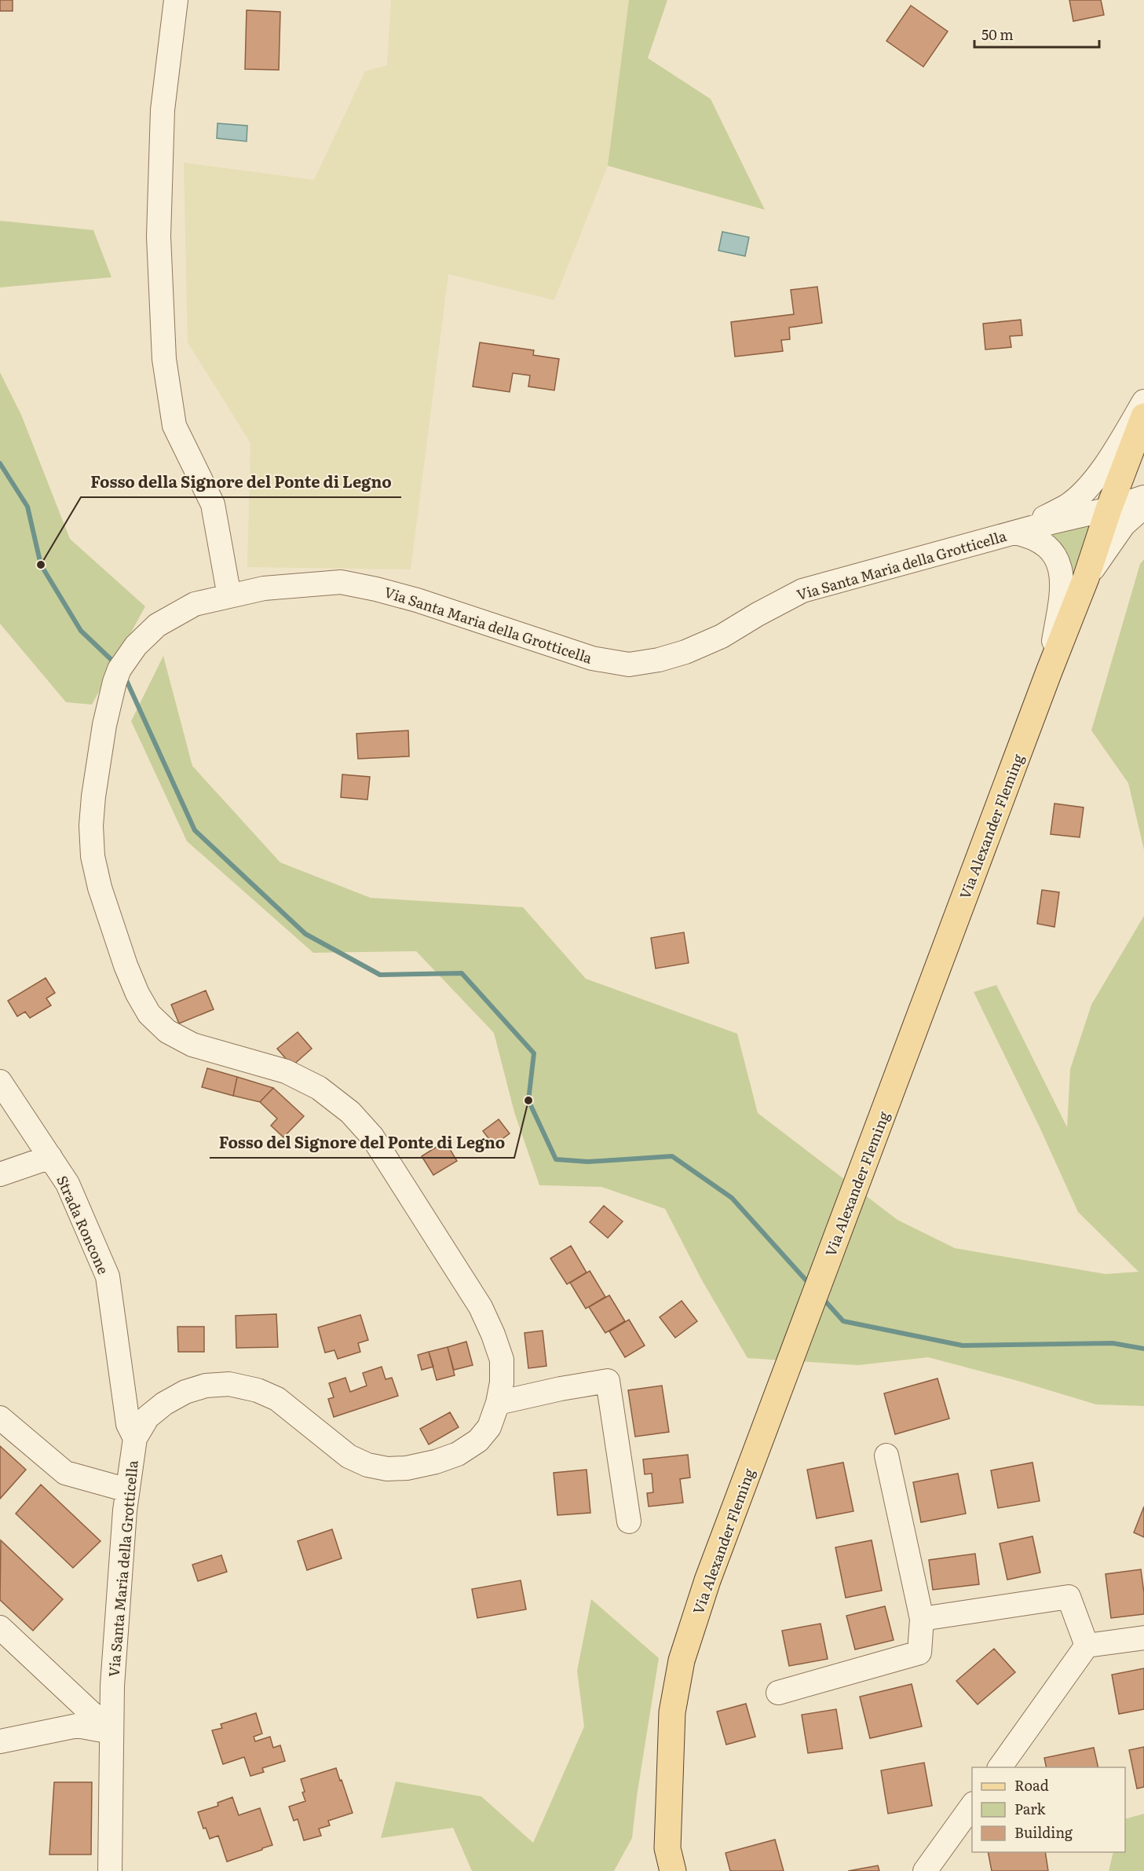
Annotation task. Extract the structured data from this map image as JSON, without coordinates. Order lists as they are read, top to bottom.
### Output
{
  "streets": {
    "main road": ["Via Alexander Fleming"],
    "street": ["Via Santa Maria della Grotticella", "Strada Roncone"]
  },
  "crossings": [
    ["Via Santa Maria della Grotticella", "Strada Roncone"]
  ],
  "places": ["Fosso della Signore del Ponte di Legno", "Fosso del Signore del Ponte di Legno"],
  "legend": ["Road", "Park", "Building"],
  "scale_bar": "50 m"
}
